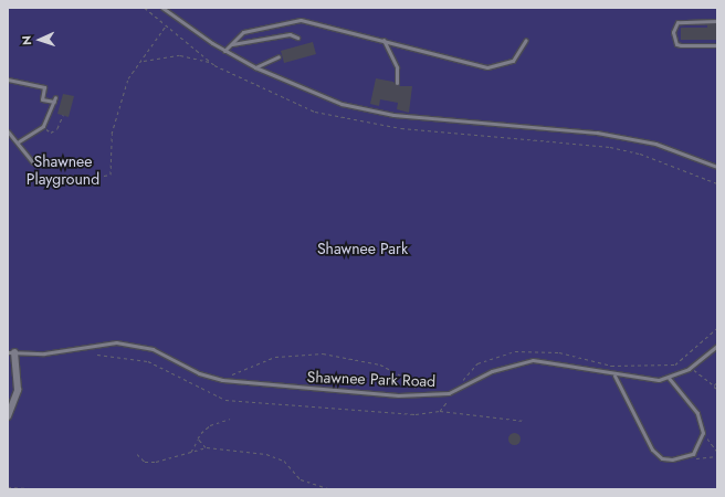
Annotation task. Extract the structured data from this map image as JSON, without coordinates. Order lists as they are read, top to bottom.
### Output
{
  "streets": {
    "street": ["Shawnee Park Road"]
  },
  "parks": ["Shawnee Playground", "Shawnee Park"],
  "north": "left"
}
